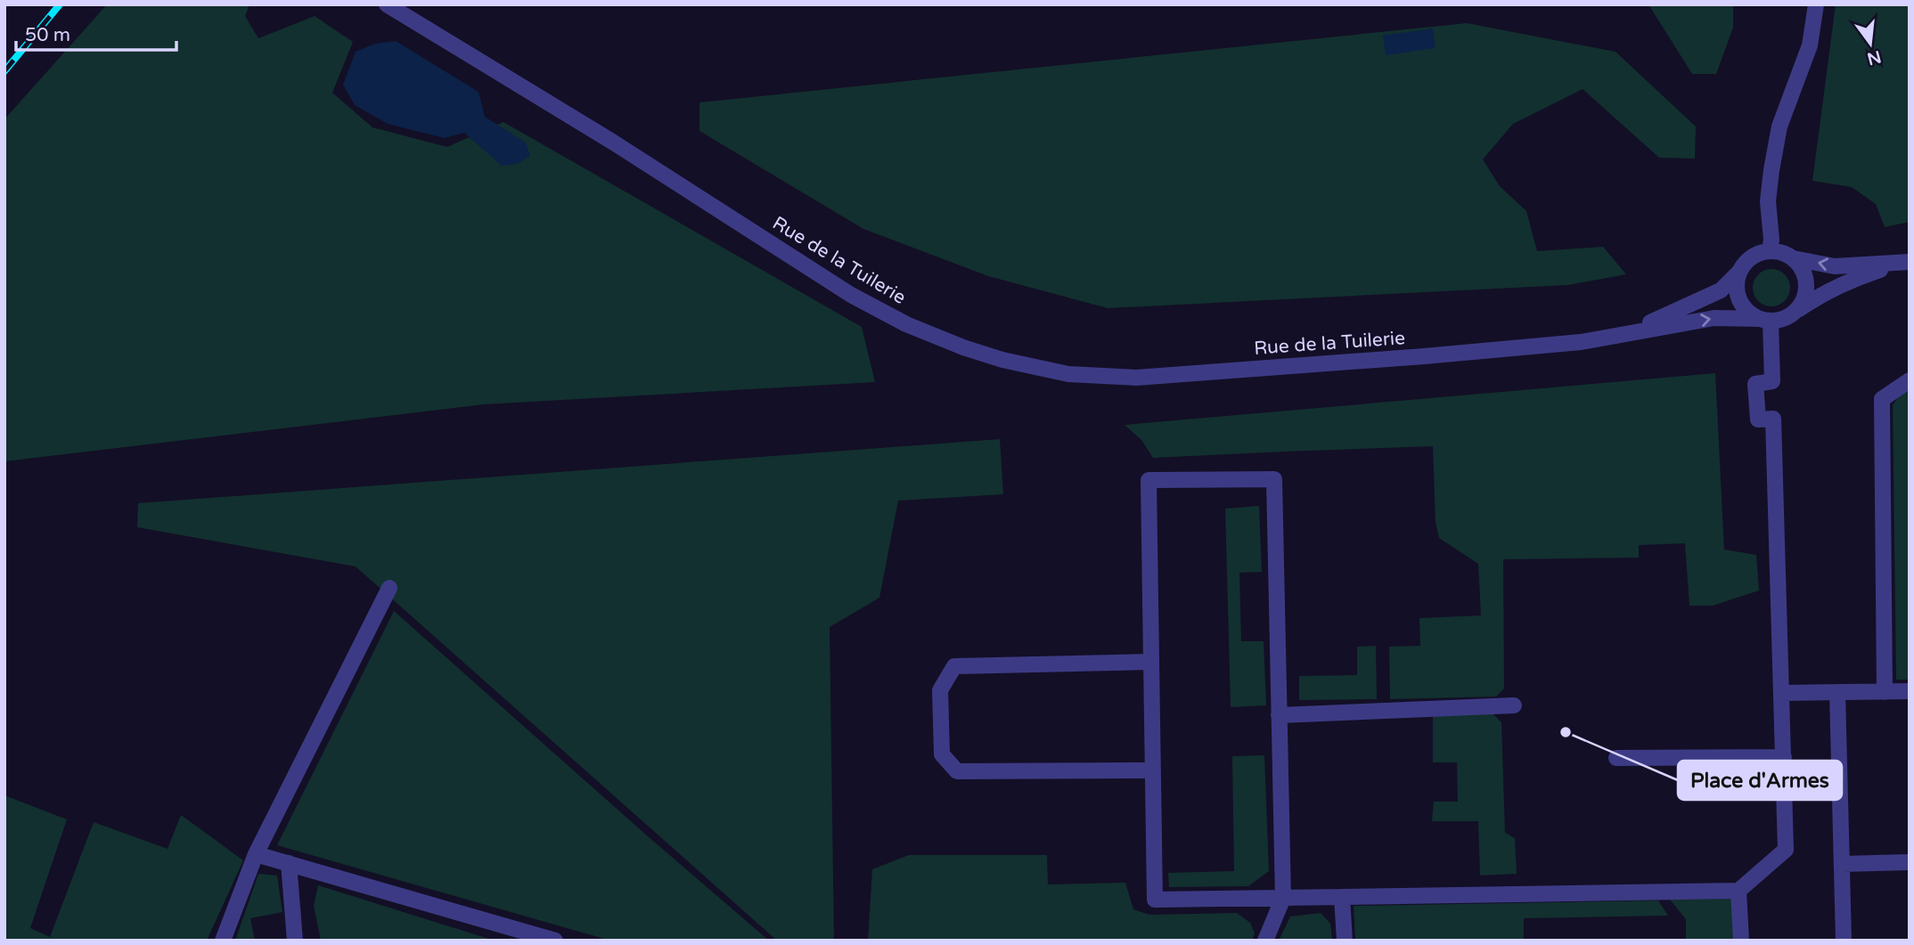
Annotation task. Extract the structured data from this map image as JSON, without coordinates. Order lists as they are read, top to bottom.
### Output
{
  "streets": {
    "street": ["Rue de la Tuilerie"]
  },
  "places": ["Place d'Armes"],
  "scale_bar": "50 m",
  "north": "bottom"
}
